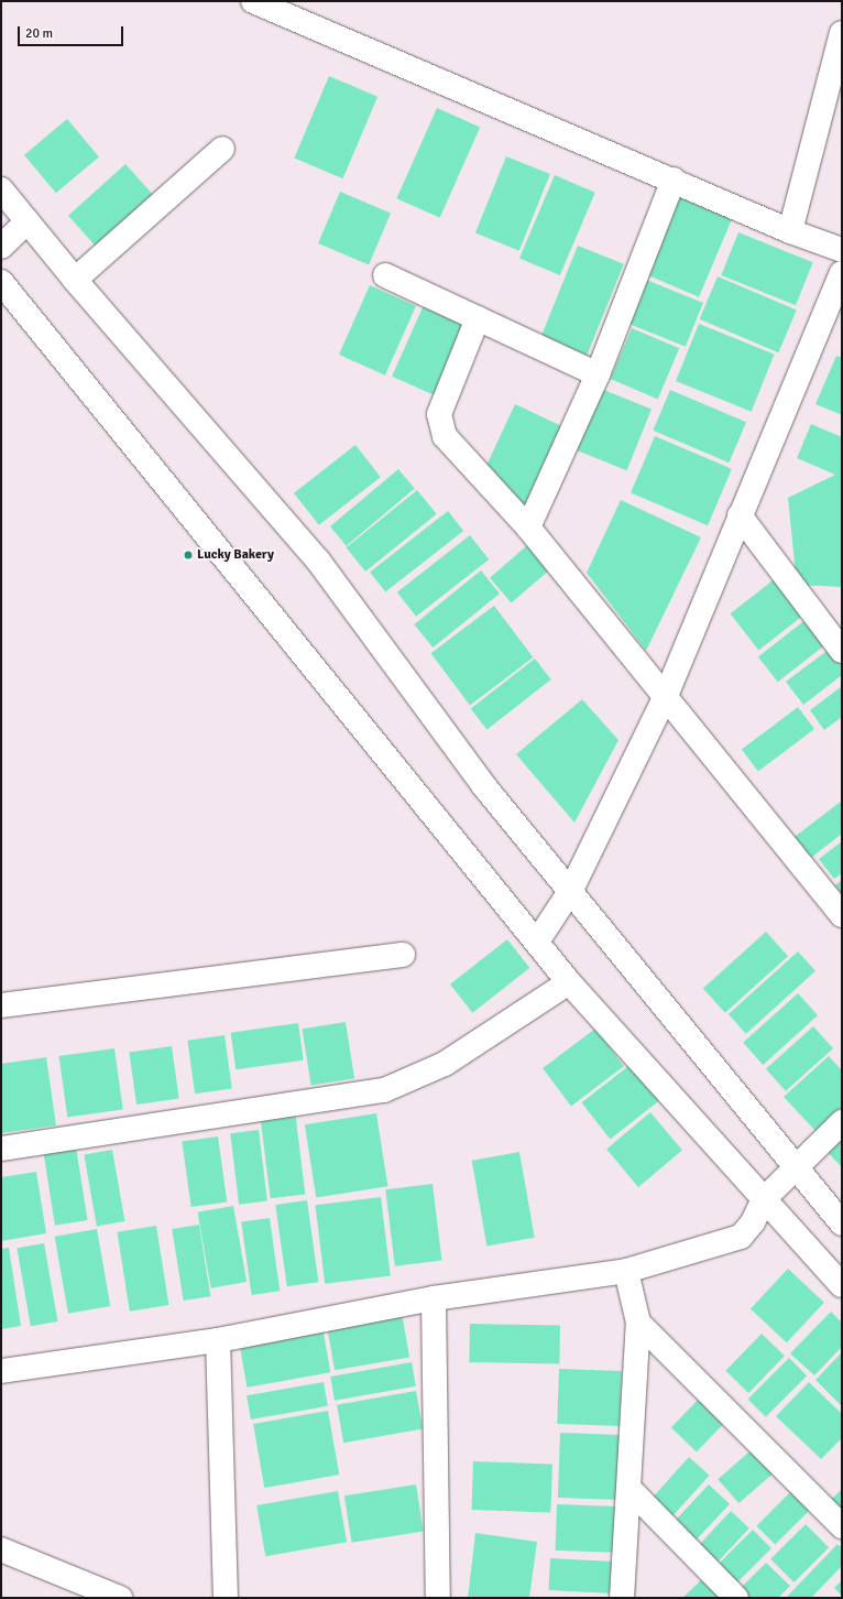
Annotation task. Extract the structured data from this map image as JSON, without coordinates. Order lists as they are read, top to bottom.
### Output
{
  "places": ["Lucky Bakery"],
  "scale_bar": "20 m"
}
